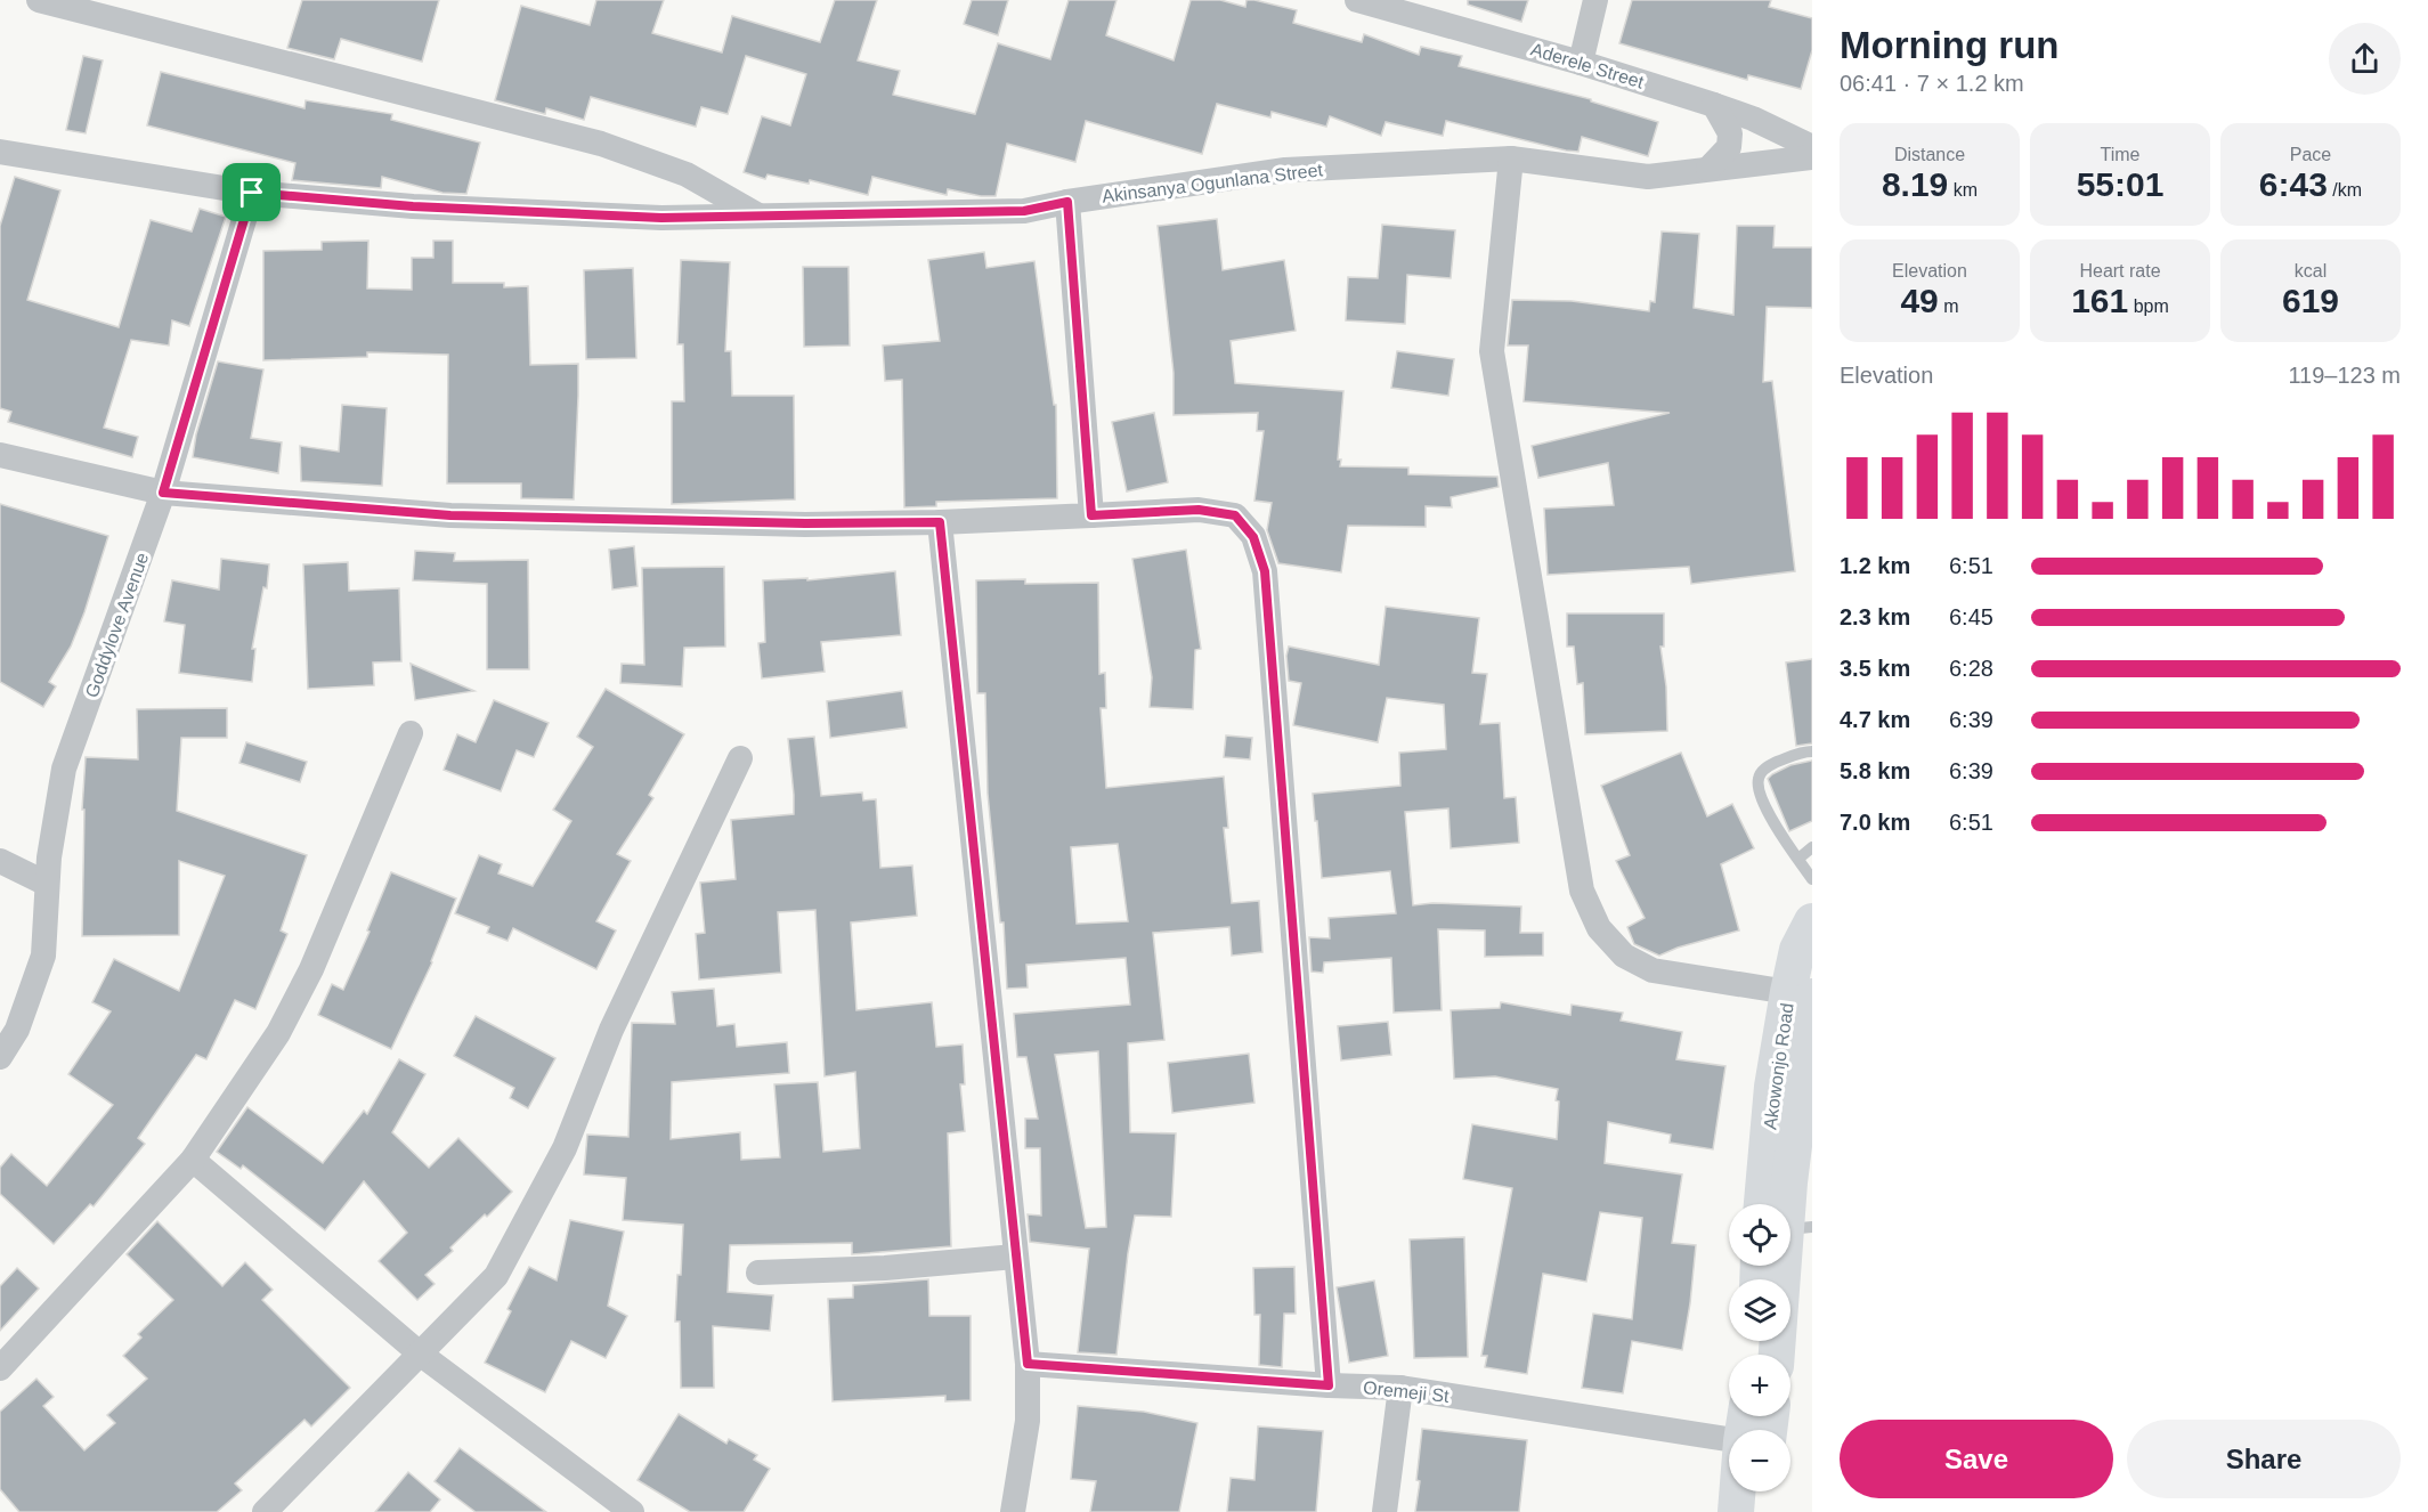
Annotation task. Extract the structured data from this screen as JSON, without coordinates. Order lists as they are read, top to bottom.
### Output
{
  "streets": {
    "main road": ["Akowonjo Road"],
    "street": [
      "Aderele Street",
      "Akinsanya Ogunlana Street",
      "Goddylove Avenue",
      "Oremeji St"
    ]
  },
  "crossings": [
    ["Akinsanya Ogunlana Street", "Goddylove Avenue"]
  ],
  "page": {
    "heading": ["Morning run", "06:41 · 7 × 1.2 km"],
    "stats": [
      ["Distance", "8.19 km"],
      ["Time", "55:01"],
      ["Pace", "6:43 /km"],
      ["Elevation", "49 m"],
      ["Heart rate", "161 bpm"],
      ["kcal", "619"]
    ],
    "chart": ["Elevation", "119–123 m"],
    "list": [
      {
        "name": "1.2 km",
        "note": "6:51"
      },
      {
        "name": "2.3 km",
        "note": "6:45"
      },
      {
        "name": "3.5 km",
        "note": "6:28"
      },
      {
        "name": "4.7 km",
        "note": "6:39"
      },
      {
        "name": "5.8 km",
        "note": "6:39"
      },
      {
        "name": "7.0 km",
        "note": "6:51"
      }
    ],
    "map_buttons": ["+", "−"],
    "buttons": ["Save", "Share"]
  }
}
